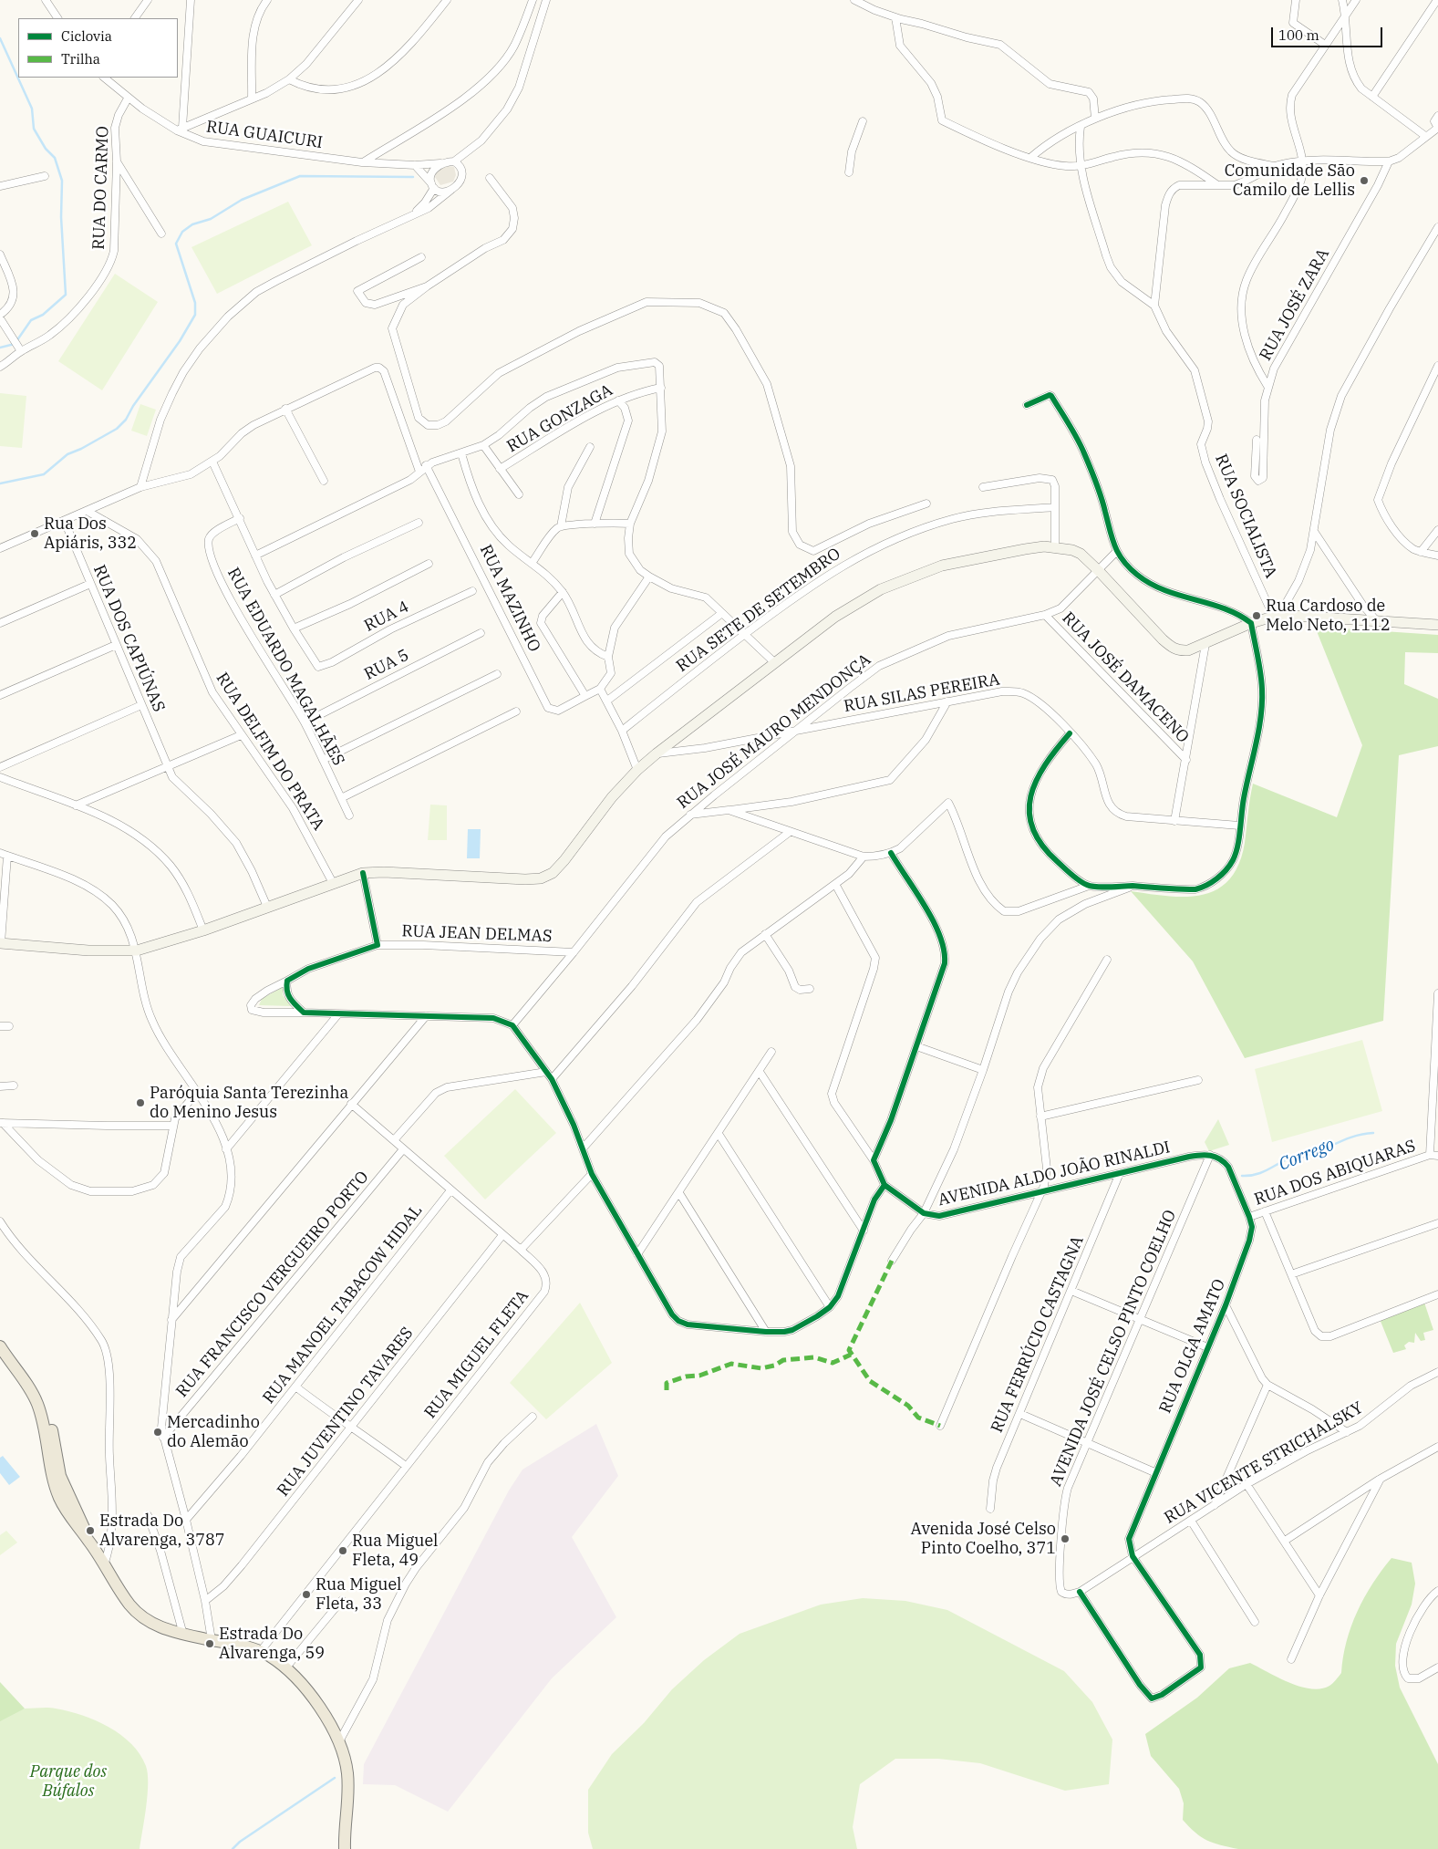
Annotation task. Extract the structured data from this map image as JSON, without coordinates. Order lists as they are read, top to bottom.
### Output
{
  "streets": {
    "street": [
      "RUA GUAICURI",
      "RUA DO CARMO",
      "RUA JOSÉ ZARA",
      "RUA GONZAGA",
      "RUA SOCIALISTA",
      "RUA MAZINHO",
      "RUA SETE DE SETEMBRO",
      "RUA 4",
      "RUA DOS CAPIÚNAS",
      "RUA 5",
      "RUA EDUARDO MAGALHÃES",
      "RUA JOSÉ DAMACENO",
      "RUA SILAS PEREIRA",
      "RUA JOSÉ MAURO MENDONÇA",
      "RUA DELFIM DO PRATA",
      "RUA JEAN DELMAS",
      "RUA DOS ABIQUARAS",
      "AVENIDA ALDO JOÃO RINALDI",
      "RUA FRANCISCO VERGUEIRO PORTO",
      "RUA MANOEL TABACOW HIDAL",
      "RUA FERRÚCIO CASTAGNA",
      "RUA OLGA AMATO",
      "AVENIDA JOSÉ CELSO PINTO COELHO",
      "RUA MIGUEL FLETA",
      "RUA JUVENTINO TAVARES",
      "RUA VICENTE STRICHALSKY"
    ]
  },
  "crossings": [
    ["RUA GUAICURI", "RUA DO CARMO"],
    ["RUA 5", "RUA EDUARDO MAGALHÃES"],
    ["RUA JOSÉ DAMACENO", "RUA JOSÉ MAURO MENDONÇA"],
    ["RUA SILAS PEREIRA", "RUA JOSÉ MAURO MENDONÇA"],
    ["RUA JOSÉ MAURO MENDONÇA", "RUA JEAN DELMAS"],
    ["RUA DOS ABIQUARAS", "RUA OLGA AMATO"],
    ["AVENIDA ALDO JOÃO RINALDI", "RUA FERRÚCIO CASTAGNA"],
    ["AVENIDA ALDO JOÃO RINALDI", "RUA OLGA AMATO"],
    ["AVENIDA ALDO JOÃO RINALDI", "AVENIDA JOSÉ CELSO PINTO COELHO"],
    ["RUA FRANCISCO VERGUEIRO PORTO", "RUA MIGUEL FLETA"],
    ["RUA MANOEL TABACOW HIDAL", "RUA MIGUEL FLETA"],
    ["RUA OLGA AMATO", "AVENIDA JOSÉ CELSO PINTO COELHO"],
    ["RUA OLGA AMATO", "RUA VICENTE STRICHALSKY"],
    ["AVENIDA JOSÉ CELSO PINTO COELHO", "RUA VICENTE STRICHALSKY"],
    ["RUA MIGUEL FLETA", "RUA JUVENTINO TAVARES"]
  ],
  "water": ["Corrego"],
  "parks": ["Parque dos Búfalos"],
  "places": [
    "Comunidade São Camilo de Lellis",
    "Rua Dos Apiáris, 332",
    "Rua Cardoso de Melo Neto, 1112",
    "Paróquia Santa Terezinha do Menino Jesus",
    "Mercadinho do Alemão",
    "Estrada Do Alvarenga, 3787",
    "Avenida José Celso Pinto Coelho, 371",
    "Rua Miguel Fleta, 49",
    "Rua Miguel Fleta, 33",
    "Estrada Do Alvarenga, 59"
  ],
  "legend": ["Ciclovia", "Trilha"],
  "scale_bar": "100 m"
}
